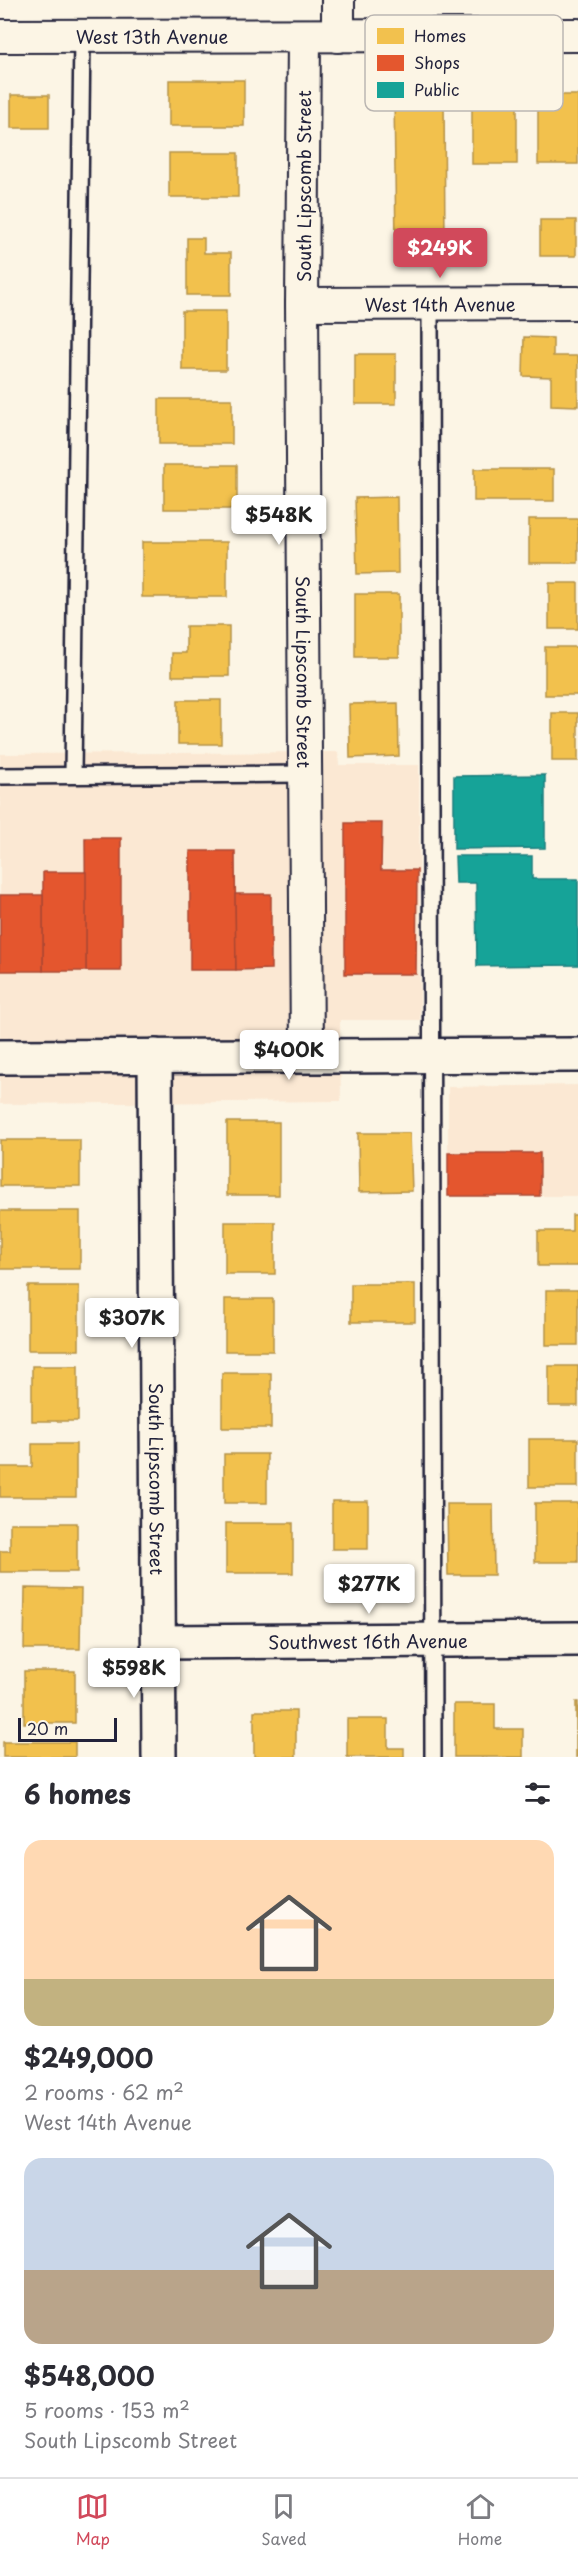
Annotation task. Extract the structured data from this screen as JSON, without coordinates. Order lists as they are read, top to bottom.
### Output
{
  "streets": {
    "street": [
      "West 13th Avenue",
      "South Lipscomb Street",
      "West 14th Avenue",
      "Southwest 16th Avenue"
    ]
  },
  "crossings": [
    ["West 13th Avenue", "South Lipscomb Street"],
    ["South Lipscomb Street", "West 14th Avenue"],
    ["South Lipscomb Street", "Southwest 16th Avenue"]
  ],
  "legend": ["Homes", "Shops", "Public"],
  "scale_bar": "20 m",
  "page": {
    "price": [
      "$249K",
      "$548K",
      "$400K",
      "$307K",
      "$277K",
      "$598K"
    ],
    "scale": "20 m",
    "heading": "6 homes",
    "list": [
      {
        "name": "$249,000",
        "note": "2 rooms · 62 m² · West 14th Avenue"
      },
      {
        "name": "$548,000",
        "note": "5 rooms · 153 m² · South Lipscomb Street"
      }
    ],
    "tabs": ["Map", "Saved", "Home"]
  }
}
